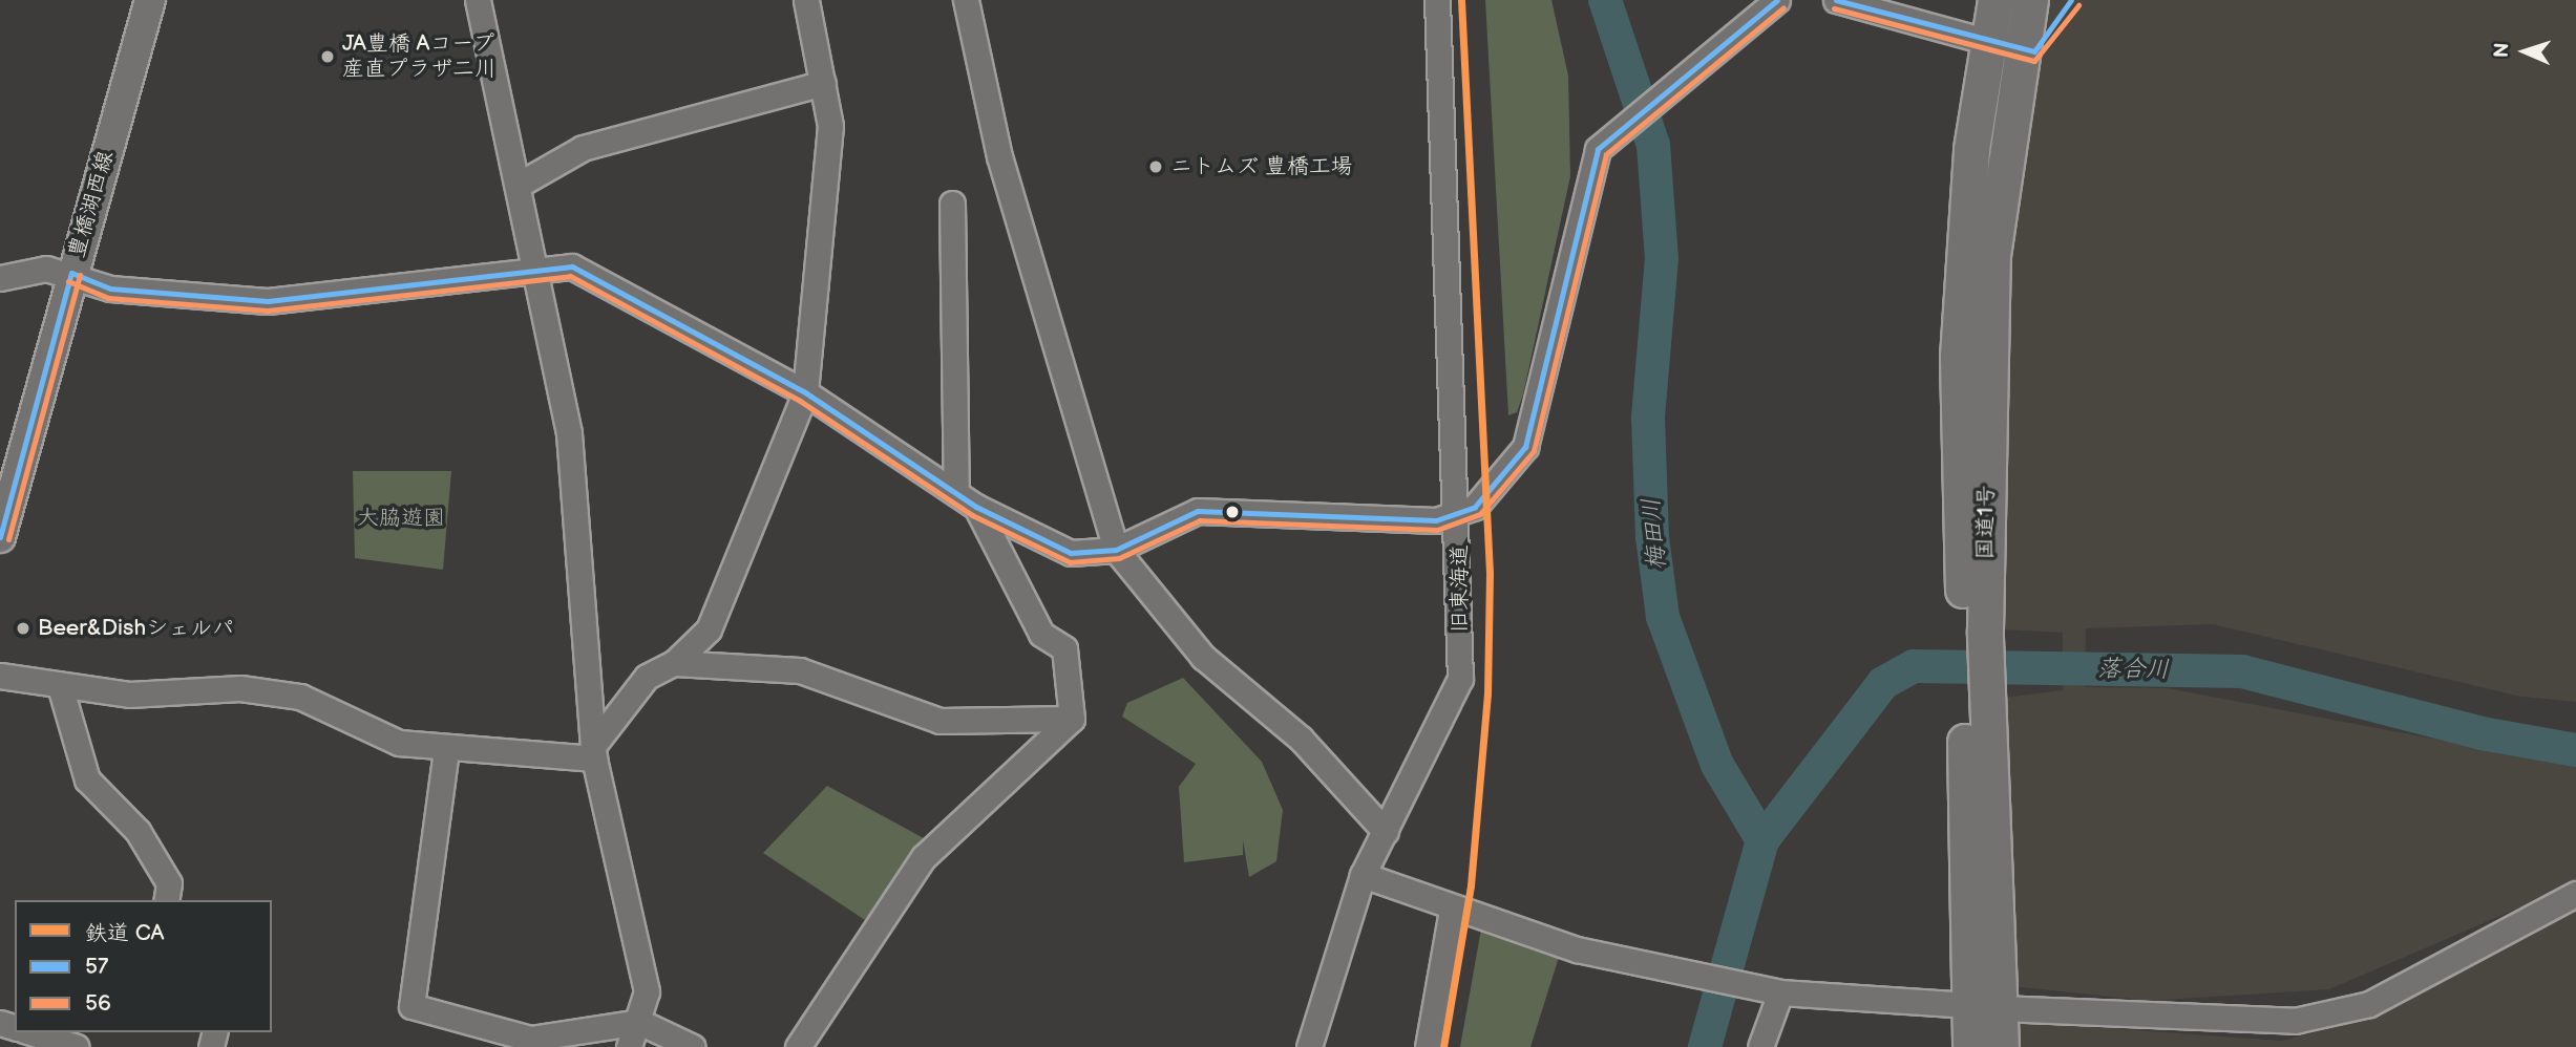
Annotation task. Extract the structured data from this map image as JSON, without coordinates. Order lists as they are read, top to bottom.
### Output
{
  "streets": {
    "highway": ["国道1号"],
    "main road": ["豊橋湖西線"],
    "street": ["旧東海道"]
  },
  "water": ["梅田川", "落合川"],
  "parks": ["大脇遊園"],
  "places": ["JA豊橋 Aコープ 産直プラザ二川", "ニトムズ 豊橋工場", "Beer&Dishシェルパ"],
  "lines": ["rail line CA", "transit line 57", "transit line 56"],
  "legend": ["鉄道 CA", "57", "56"],
  "north": "left"
}
